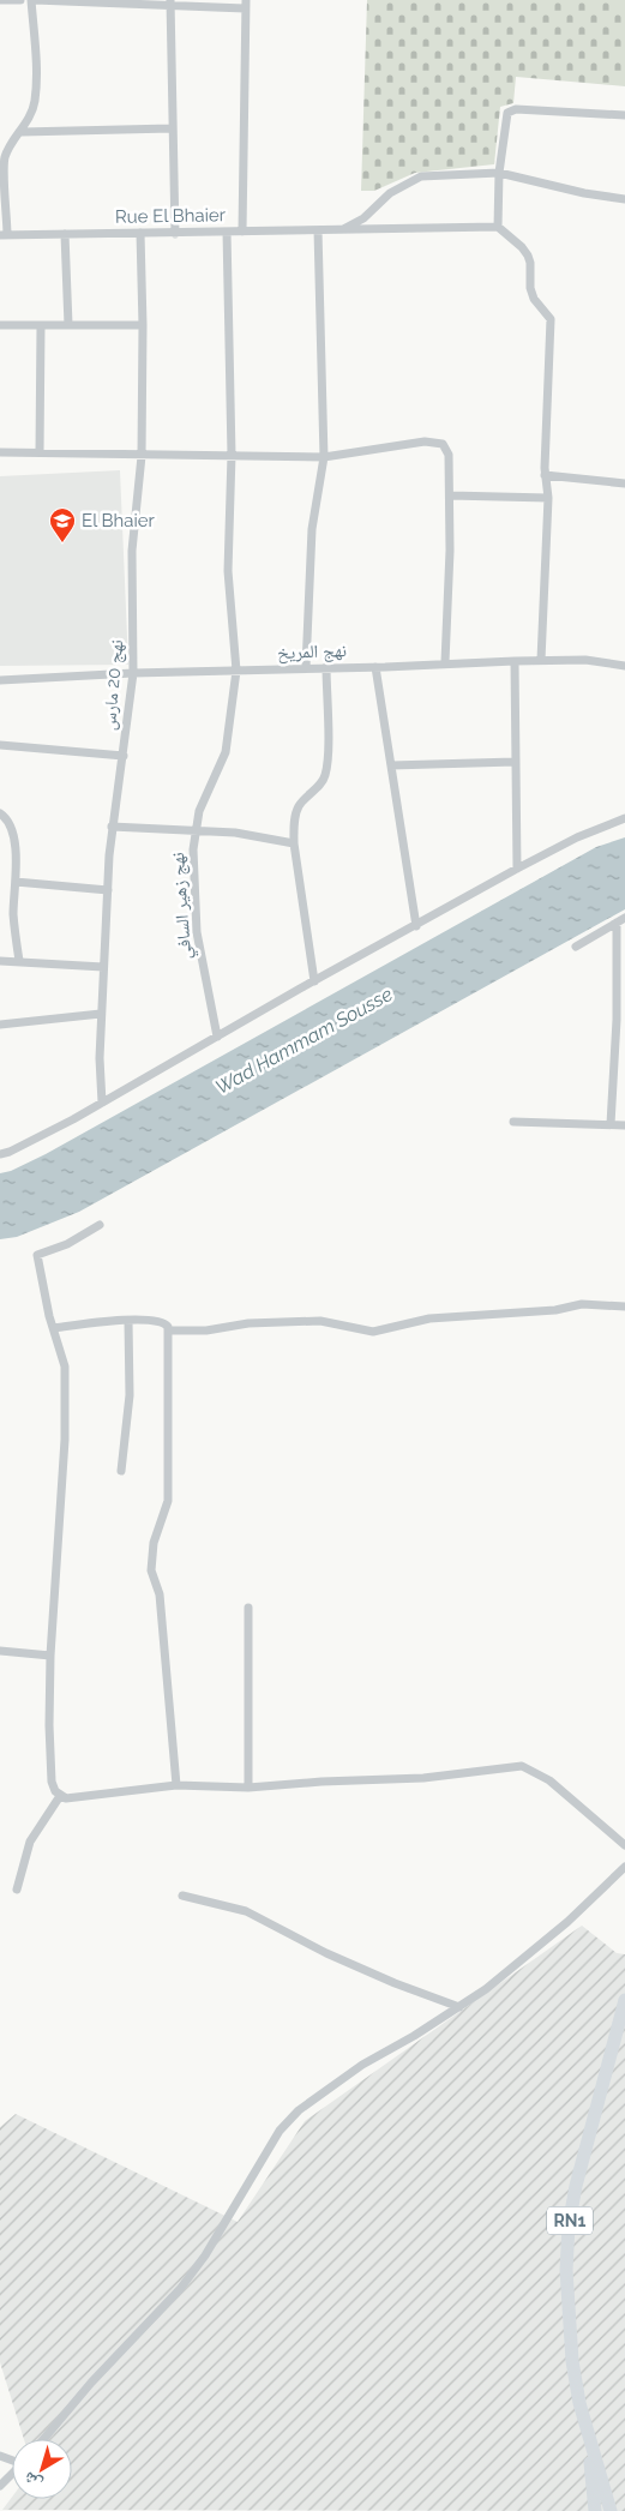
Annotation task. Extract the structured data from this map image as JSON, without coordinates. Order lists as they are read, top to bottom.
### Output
{
  "streets": {
    "main road": ["RN1"],
    "street": [
      "Rue El Bhaier",
      "نهج المريخ",
      "نهج 20 مارس",
      "نهج زهير السافي"
    ]
  },
  "crossings": [
    ["Rue El Bhaier", "نهج 20 مارس"],
    ["Rue El Bhaier", "نهج زهير السافي"],
    ["نهج المريخ", "نهج 20 مارس"],
    ["نهج المريخ", "نهج زهير السافي"]
  ],
  "water": ["Wad Hammam Sousse"],
  "places": {
    "school or university": ["El Bhaier"]
  },
  "north": "bottom left"
}
